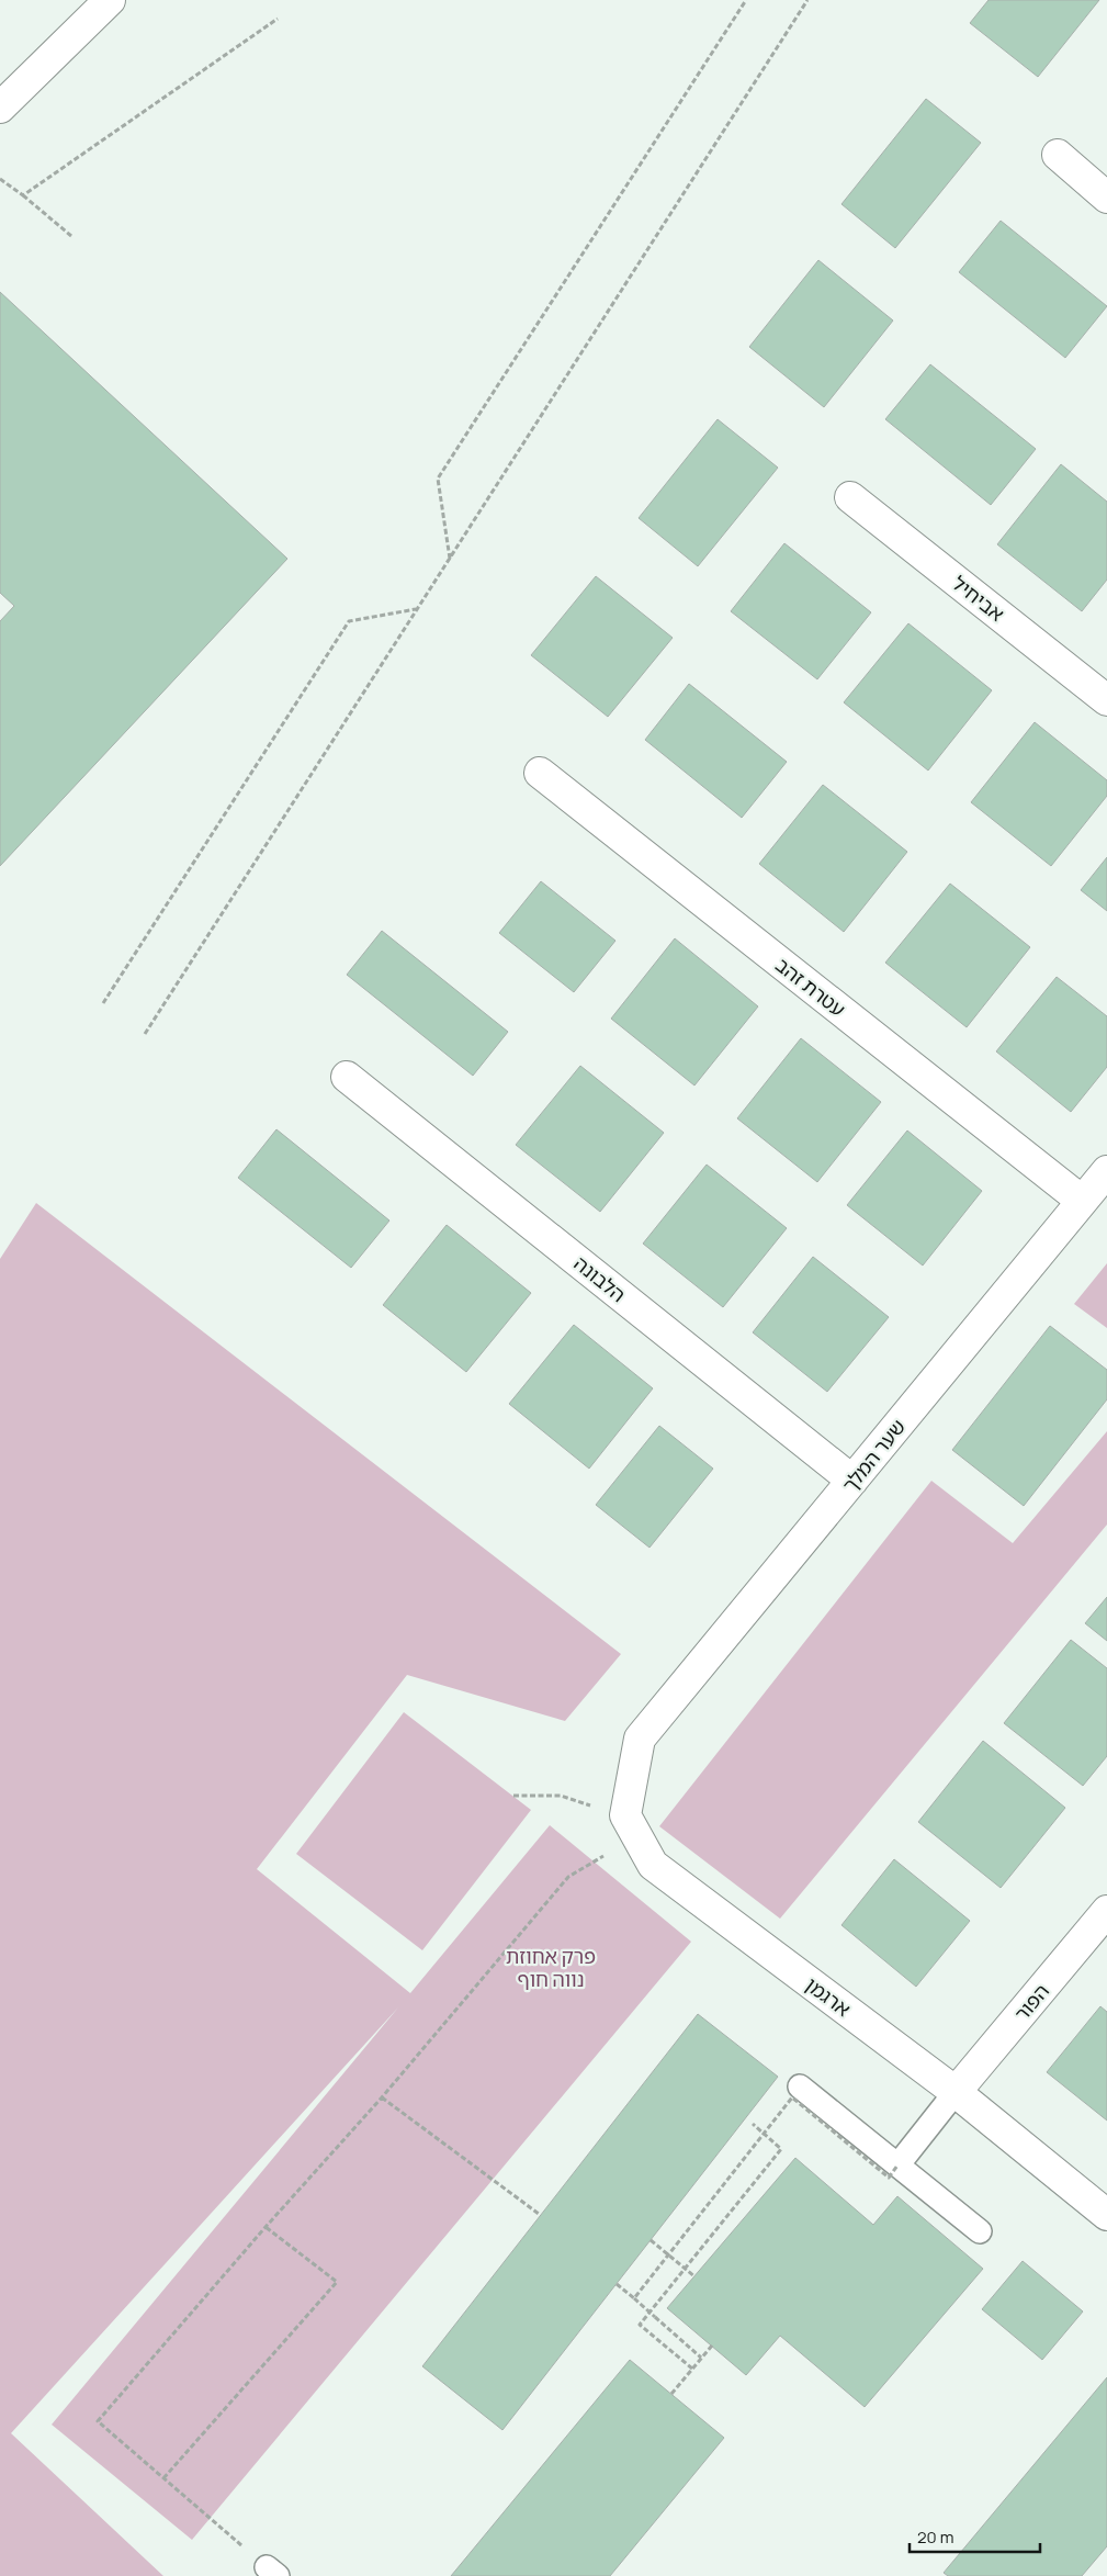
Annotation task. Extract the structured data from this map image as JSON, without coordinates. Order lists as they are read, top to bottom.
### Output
{
  "streets": {
    "street": [
      "אביחיל",
      "עטרת זהב",
      "הלבונה",
      "שער המלך",
      "ארגמן",
      "הפור"
    ]
  },
  "crossings": [
    ["עטרת זהב", "שער המלך"],
    ["הלבונה", "שער המלך"],
    ["שער המלך", "ארגמן"],
    ["ארגמן", "הפור"]
  ],
  "parks": ["פרק אחוזת נווה חוף"],
  "scale_bar": "20 m"
}
